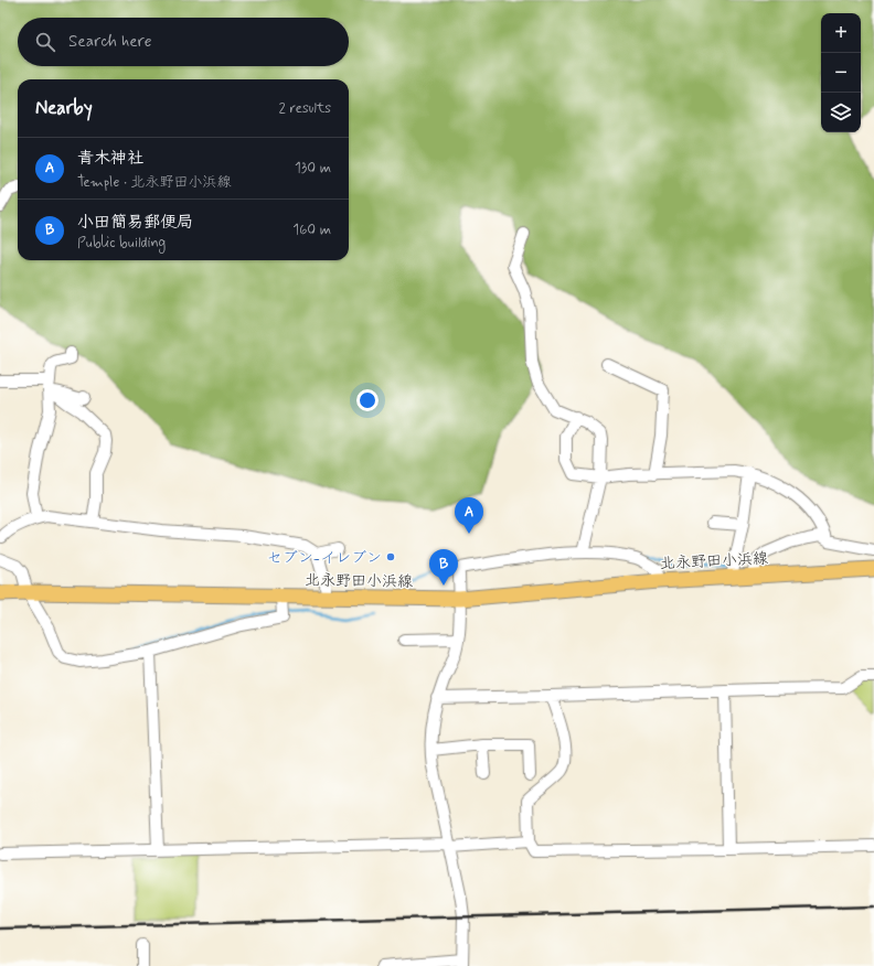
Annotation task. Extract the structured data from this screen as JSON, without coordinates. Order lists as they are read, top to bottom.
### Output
{
  "streets": {
    "main road": ["北永野田小浜線"]
  },
  "places": ["セブン-イレブン"],
  "page": {
    "map_buttons": ["+", "−"],
    "search": "Search here",
    "heading": ["Nearby", "2 results"],
    "list": [
      {
        "mark": "A",
        "name": "青木神社",
        "note": "Temple · 北永野田小浜線",
        "value": "130 m"
      },
      {
        "mark": "B",
        "name": "小田簡易郵便局",
        "note": "Public building",
        "value": "160 m"
      }
    ],
    "pins": ["A", "B"]
  }
}
